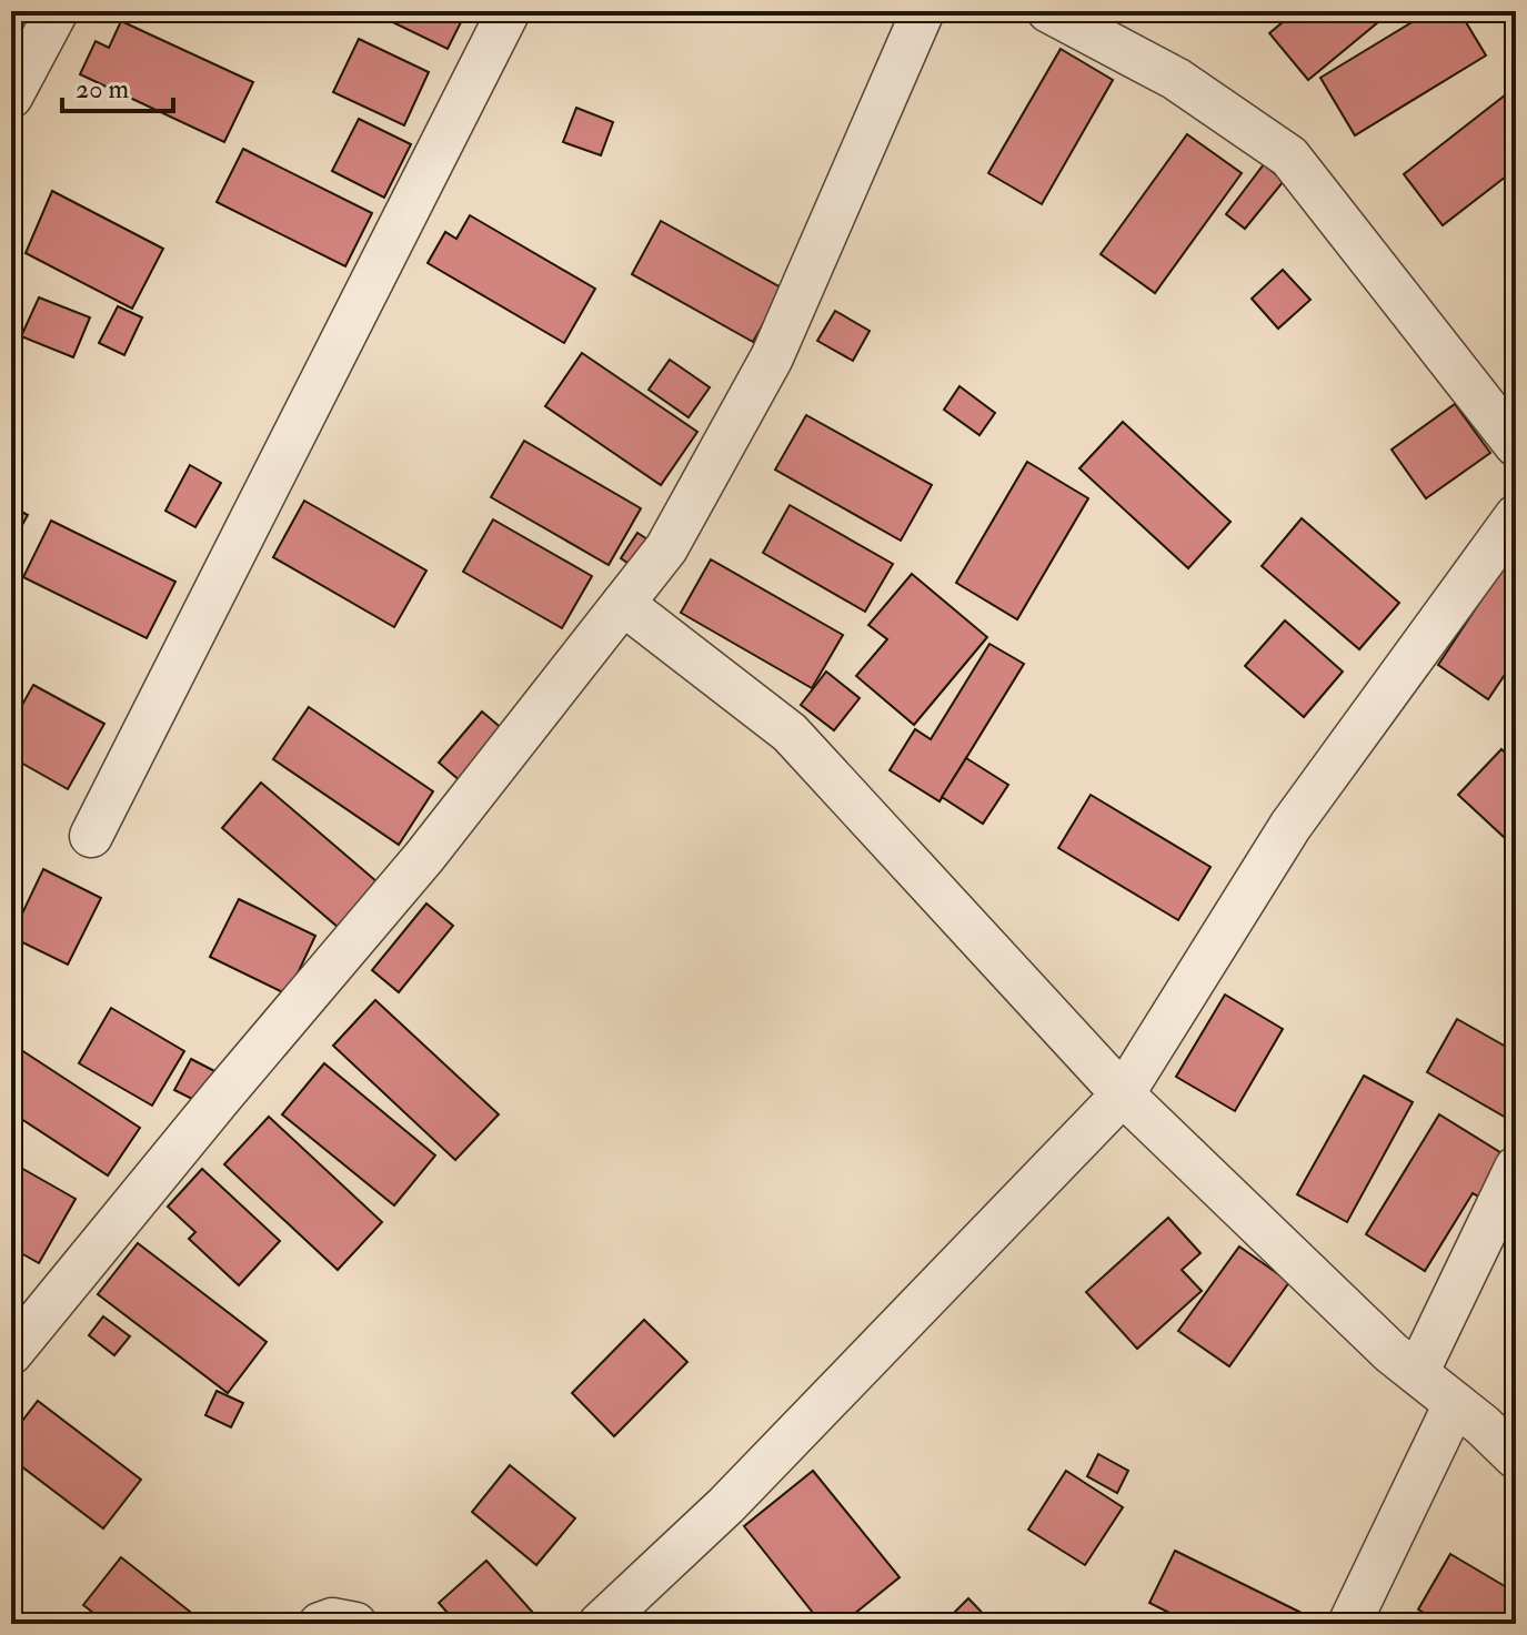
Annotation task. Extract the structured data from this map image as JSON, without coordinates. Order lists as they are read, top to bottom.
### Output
{
  "scale_bar": "20 m"
}
